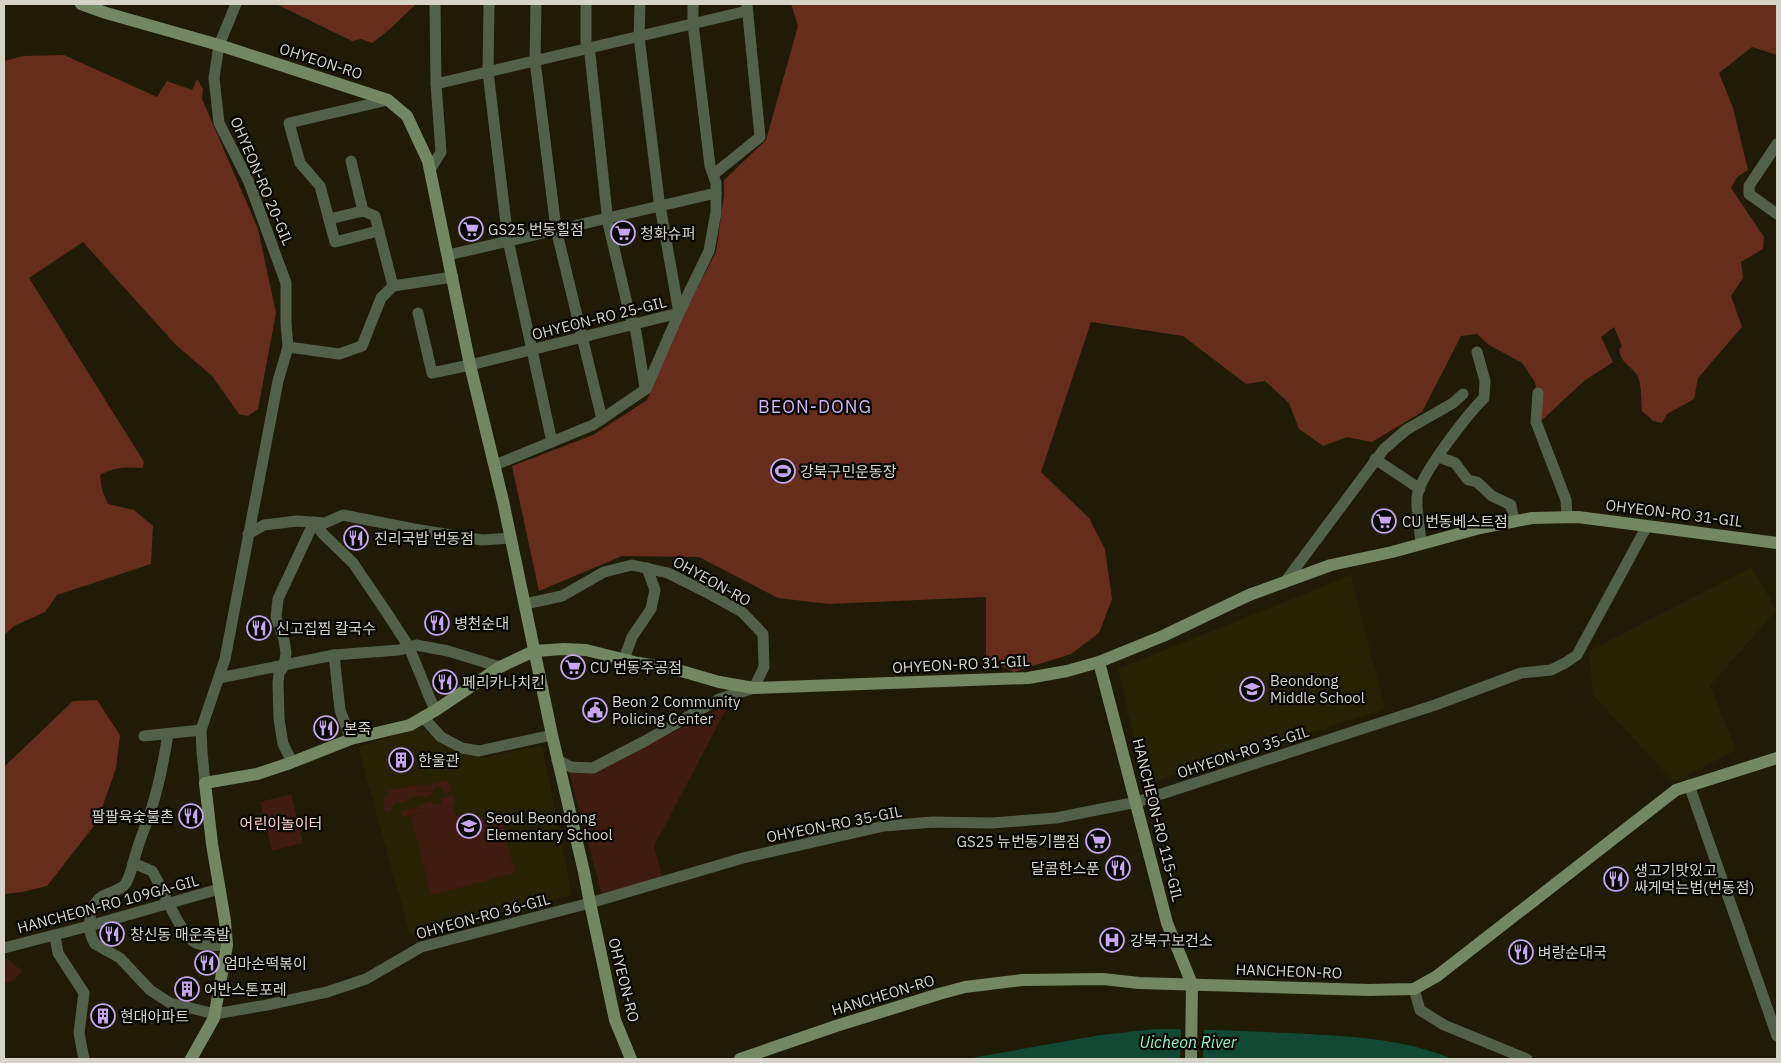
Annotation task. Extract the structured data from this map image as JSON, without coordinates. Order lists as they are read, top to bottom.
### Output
{
  "streets": {
    "street": [
      "OHYEON-RO",
      "OHYEON-RO 20-GIL",
      "OHYEON-RO 25-GIL",
      "OHYEON-RO 31-GIL",
      "OHYEON-RO 35-GIL",
      "HANCHEON-RO 115-GIL",
      "HANCHEON-RO 109GA-GIL",
      "OHYEON-RO 36-GIL",
      "HANCHEON-RO"
    ]
  },
  "crossings": [
    ["OHYEON-RO", "OHYEON-RO 20-GIL"],
    ["OHYEON-RO", "OHYEON-RO 25-GIL"],
    ["OHYEON-RO", "OHYEON-RO 31-GIL"],
    ["OHYEON-RO", "OHYEON-RO 35-GIL"],
    ["OHYEON-RO", "OHYEON-RO 36-GIL"],
    ["OHYEON-RO 31-GIL", "OHYEON-RO 35-GIL"],
    ["OHYEON-RO 31-GIL", "HANCHEON-RO 115-GIL"],
    ["OHYEON-RO 35-GIL", "HANCHEON-RO 115-GIL"],
    ["OHYEON-RO 35-GIL", "OHYEON-RO 36-GIL"],
    ["HANCHEON-RO 115-GIL", "HANCHEON-RO"]
  ],
  "districts": ["BEON-DONG"],
  "water": ["Uicheon River"],
  "parks": ["어린이놀이터"],
  "places": {
    "supermarket": [
      "GS25 번동힐점",
      "청화슈퍼",
      "CU 번동베스트점",
      "CU 번동주공점",
      "GS25 뉴번동기쁨점"
    ],
    "sports": ["강북구민운동장"],
    "restaurant": [
      "진리국밥 번동점",
      "병천순대",
      "신고집찜 칼국수",
      "페리카나치킨",
      "본죽",
      "팔팔육숯불촌",
      "달콤한스푼",
      "생고기맛있고 싸게먹는법(번동점)",
      "창신동 매운족발",
      "벼랑순대국",
      "엄마손떡볶이"
    ],
    "school or university": ["Beondong Middle School", "Seoul Beondong Elementary School"],
    "public building": ["Beon 2 Community Policing Center"],
    "building": ["한울관", "어반스톤포레", "현대아파트"],
    "hospital": ["강북구보건소"]
  }
}
